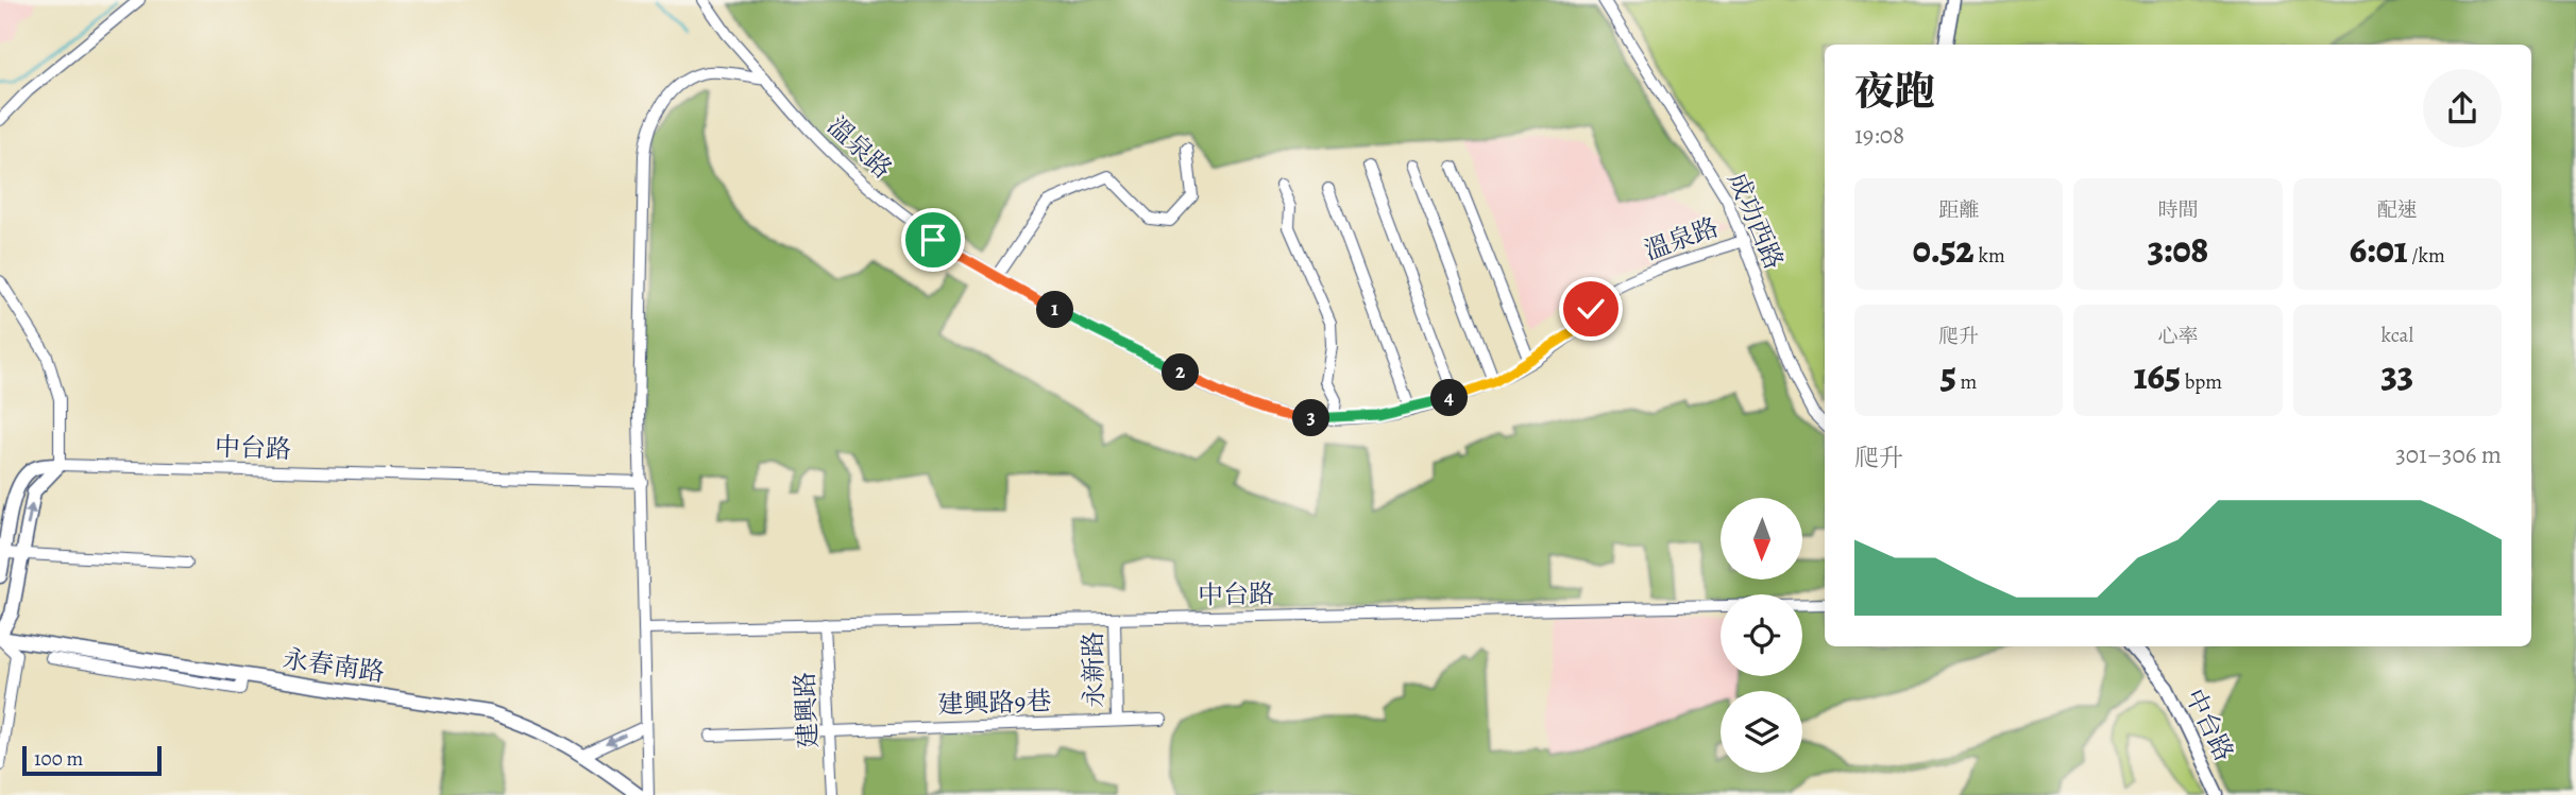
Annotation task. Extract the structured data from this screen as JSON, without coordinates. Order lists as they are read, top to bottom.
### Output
{
  "streets": {
    "street": [
      "溫泉路",
      "成功西路",
      "中台路",
      "永春南路",
      "永新路",
      "建興路9巷",
      "建興路"
    ]
  },
  "crossings": [
    ["溫泉路", "成功西路"],
    ["中台路", "永新路"],
    ["中台路", "建興路"],
    ["永新路", "建興路9巷"],
    ["建興路9巷", "建興路"]
  ],
  "scale_bar": "100 m",
  "north": "bottom",
  "page": {
    "heading": ["夜跑", "19:08"],
    "stats": [
      ["距離", "0.52 km"],
      ["時間", "3:08"],
      ["配速", "6:01 /km"],
      ["爬升", "5 m"],
      ["心率", "165 bpm"],
      ["kcal", "33"]
    ],
    "pins": [
      "1",
      "2",
      "4",
      "3"
    ],
    "chart": ["爬升", "301–306 m"],
    "scale": "100 m"
  }
}
